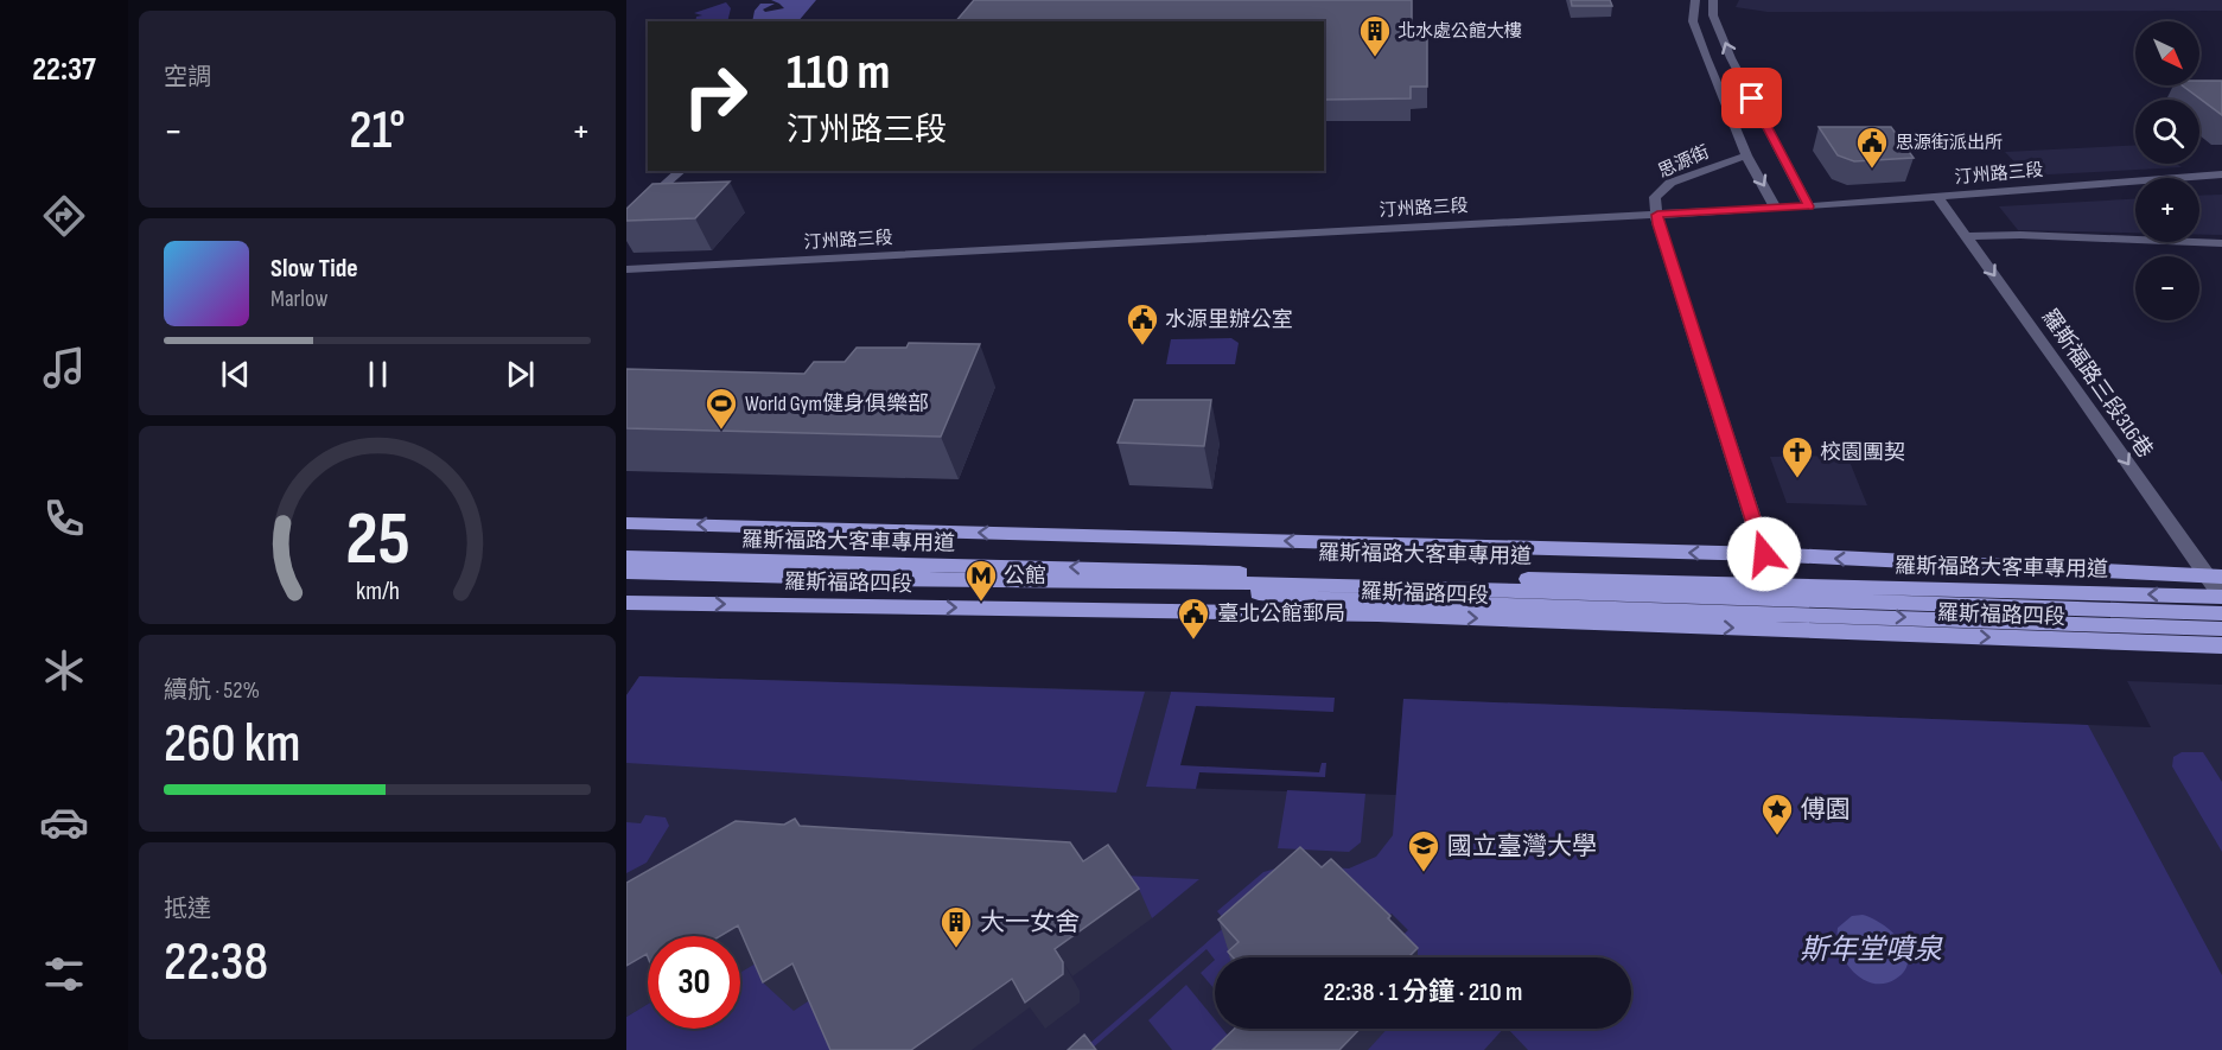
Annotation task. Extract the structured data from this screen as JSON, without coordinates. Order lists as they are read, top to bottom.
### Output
{
  "streets": {
    "main road": ["羅斯福路大客車專用道", "羅斯福路四段"],
    "street": ["思源街", "汀州路三段", "羅斯福路三段316巷"]
  },
  "crossings": [
    ["思源街", "汀州路三段"],
    ["汀州路三段", "羅斯福路三段316巷"],
    ["羅斯福路三段316巷", "羅斯福路大客車專用道"]
  ],
  "one_way": ["羅斯福路三段316巷"],
  "water": ["斯年堂噴泉"],
  "places": {
    "building": ["北水處公館大樓", "大一女舍"],
    "public building": ["思源街派出所", "水源里辦公室", "臺北公館郵局"],
    "sports": ["World Gym健身俱樂部"],
    "church": ["校園團契"],
    "metro station": ["公館"],
    "place": ["傅園"],
    "school or university": ["國立臺灣大學"]
  },
  "north": "bottom right",
  "page": {
    "tabs": "22:37",
    "tile": [
      "空調",
      ["續航 · 52%", "260 km"],
      ["抵達", "22:38"]
    ],
    "map_buttons": ["+", "−"],
    "turn": ["110 m", "汀州路三段"],
    "heat": ["−", "21°", "+"],
    "song": ["Slow Tide", "Marlow"],
    "limit": "30",
    "trip": "22:38 · 1 分鐘 · 210 m",
    "gauge": ["25", "km/h"]
  }
}
